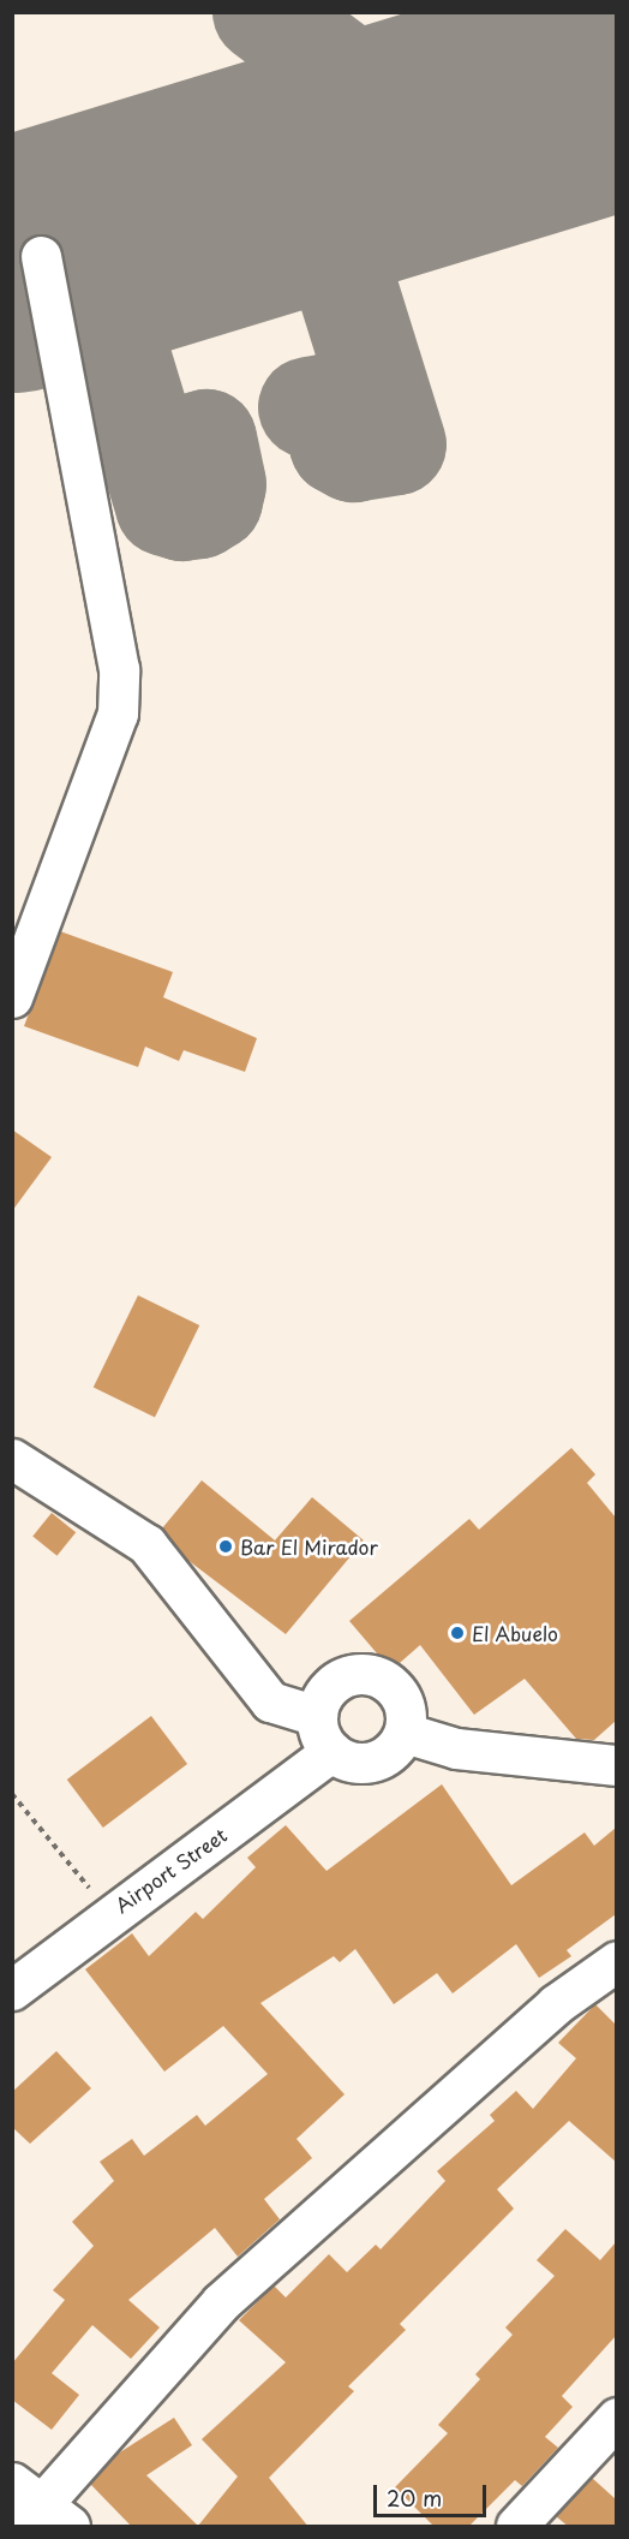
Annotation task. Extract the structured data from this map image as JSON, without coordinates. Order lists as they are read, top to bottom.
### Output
{
  "streets": {
    "street": ["Airport Street"]
  },
  "places": ["Bar El Mirador", "El Abuelo"],
  "scale_bar": "20 m"
}
